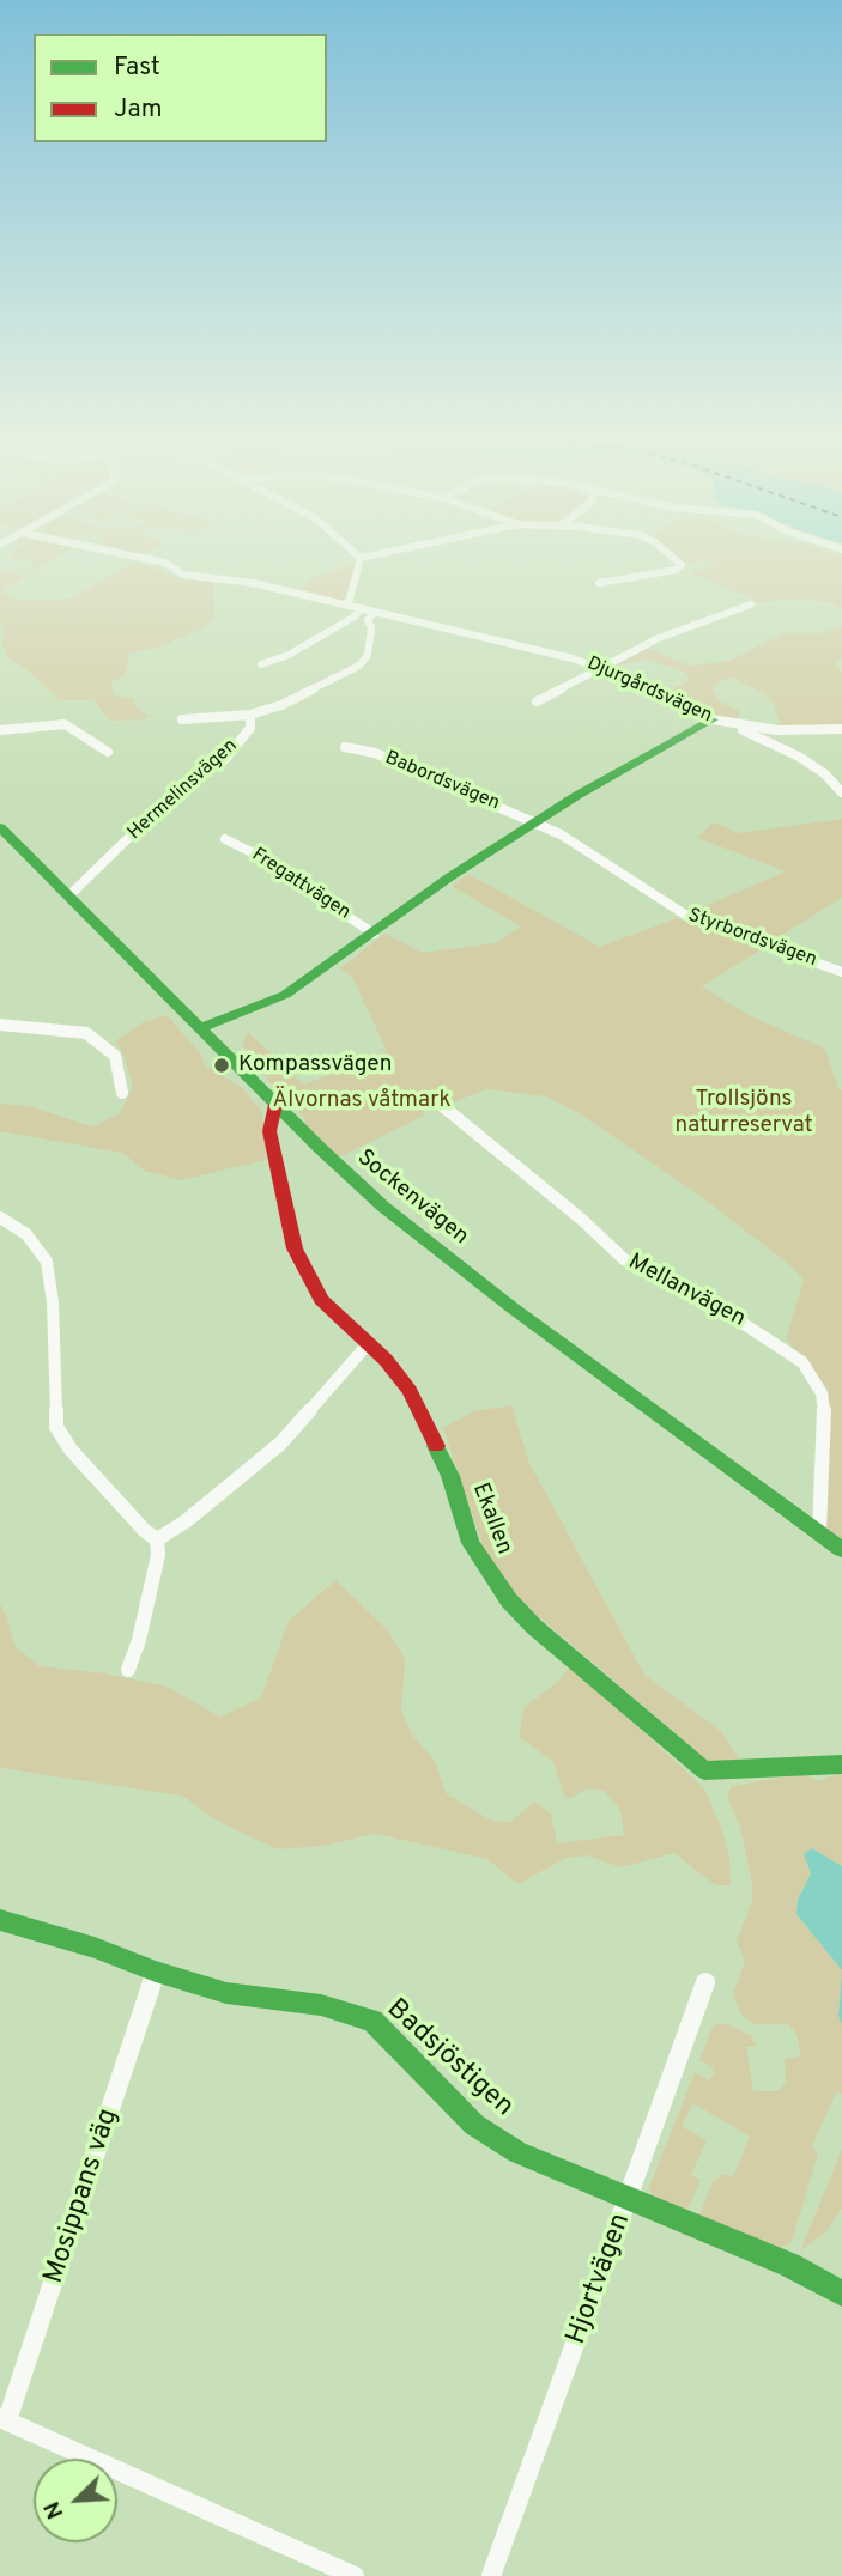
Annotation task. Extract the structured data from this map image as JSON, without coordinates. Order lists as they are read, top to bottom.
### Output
{
  "streets": {
    "street": [
      "Djurgårdsvägen",
      "Babordsvägen",
      "Hermelinsvägen",
      "Fregattvägen",
      "Styrbordsvägen",
      "Sockenvägen",
      "Mellanvägen",
      "Ekallen",
      "Badsjöstigen",
      "Mosippans väg",
      "Hjortvägen"
    ]
  },
  "crossings": [
    ["Djurgårdsvägen", "Hermelinsvägen"],
    ["Babordsvägen", "Styrbordsvägen"],
    ["Hermelinsvägen", "Sockenvägen"],
    ["Sockenvägen", "Mellanvägen"],
    ["Sockenvägen", "Ekallen"],
    ["Badsjöstigen", "Mosippans väg"],
    ["Badsjöstigen", "Hjortvägen"]
  ],
  "parks": ["Trollsjöns naturreservat", "Älvornas våtmark"],
  "places": ["Kompassvägen"],
  "legend": ["Fast", "Jam"],
  "north": "bottom left"
}
